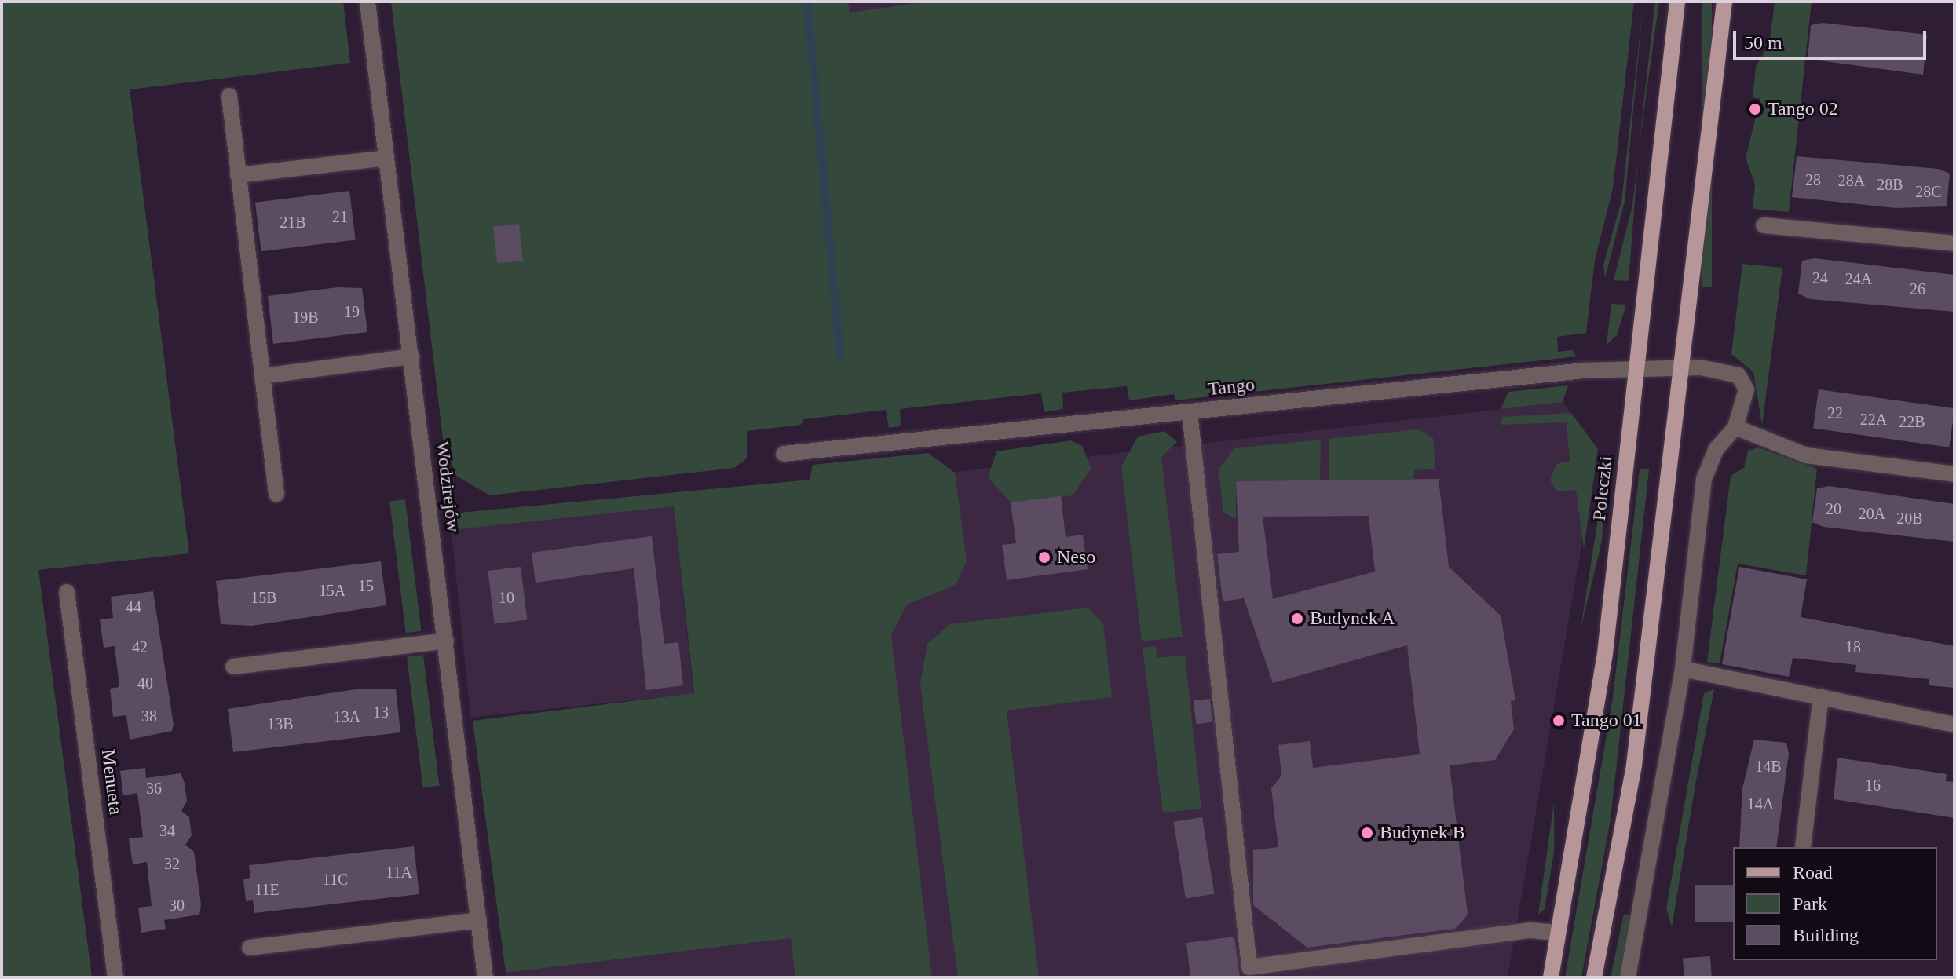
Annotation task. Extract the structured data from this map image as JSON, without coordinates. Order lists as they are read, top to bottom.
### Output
{
  "streets": {
    "main road": ["Poleczki"],
    "street": ["Tango", "Wodzirejów", "Menueta"]
  },
  "crossings": [
    ["Tango", "Poleczki"]
  ],
  "places": [
    "Tango 02",
    "Neso",
    "Budynek A",
    "Tango 01",
    "Budynek B"
  ],
  "house_numbers": [
    "28",
    "28A",
    "28B",
    "28C",
    "21",
    "21B",
    "24",
    "24A",
    "26",
    "19",
    "19B",
    "22",
    "22A",
    "22B",
    "20",
    "20A",
    "20B",
    "15",
    "15A",
    "15B",
    "10",
    "44",
    "42",
    "18",
    "40",
    "13",
    "38",
    "13A",
    "13B",
    "14B",
    "16",
    "36",
    "14A",
    "34",
    "32",
    "11A",
    "11C",
    "11E",
    "30"
  ],
  "legend": ["Road", "Park", "Building"],
  "scale_bar": "50 m"
}
